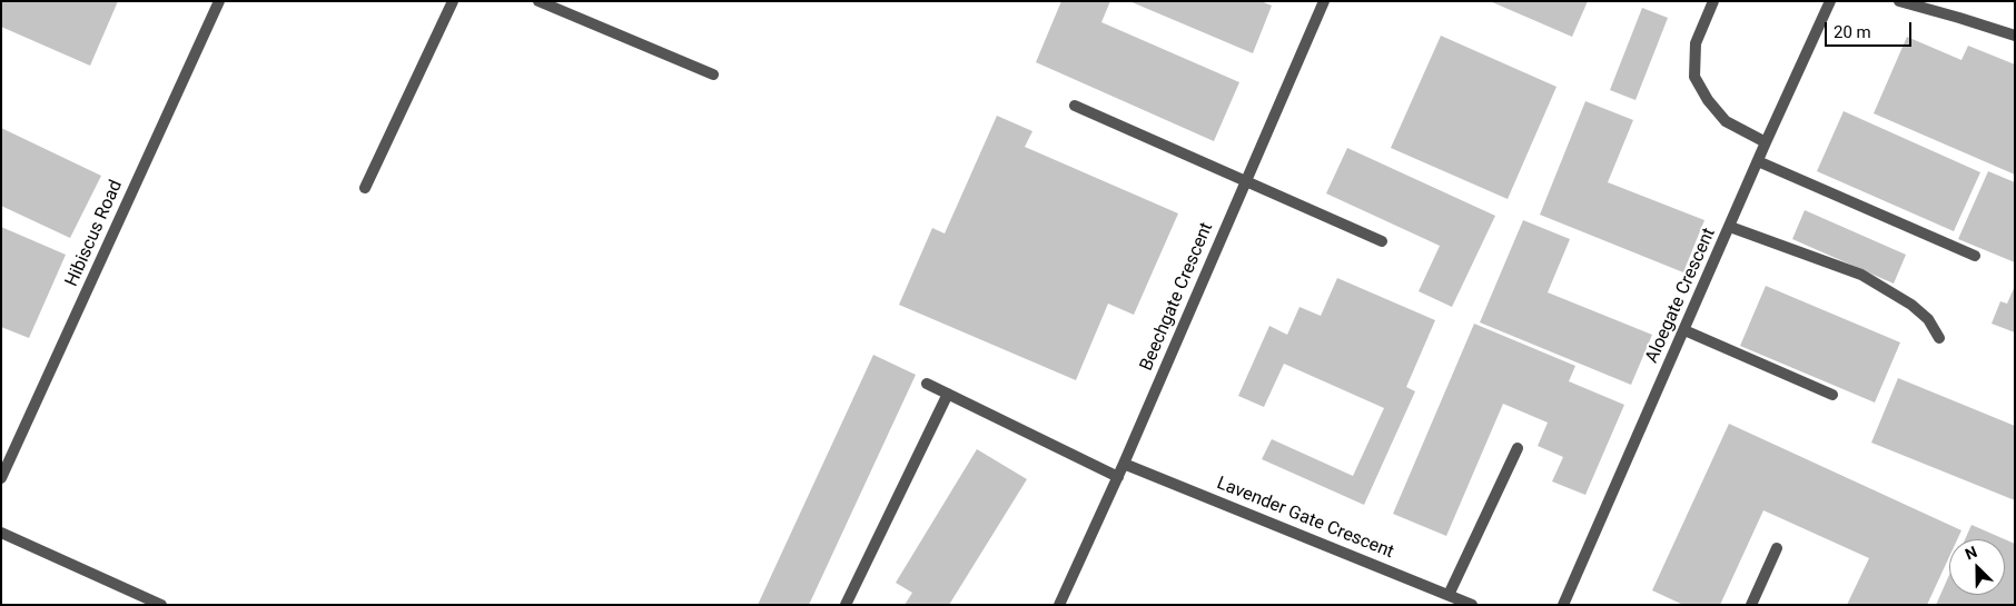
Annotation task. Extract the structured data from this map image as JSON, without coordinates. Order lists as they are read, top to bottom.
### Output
{
  "streets": {
    "lane": [
      "Hibiscus Road",
      "Aloegate Crescent",
      "Beechgate Crescent",
      "Lavender Gate Crescent"
    ]
  },
  "crossings": [
    ["Beechgate Crescent", "Lavender Gate Crescent"]
  ],
  "scale_bar": "20 m",
  "north": "top left"
}
